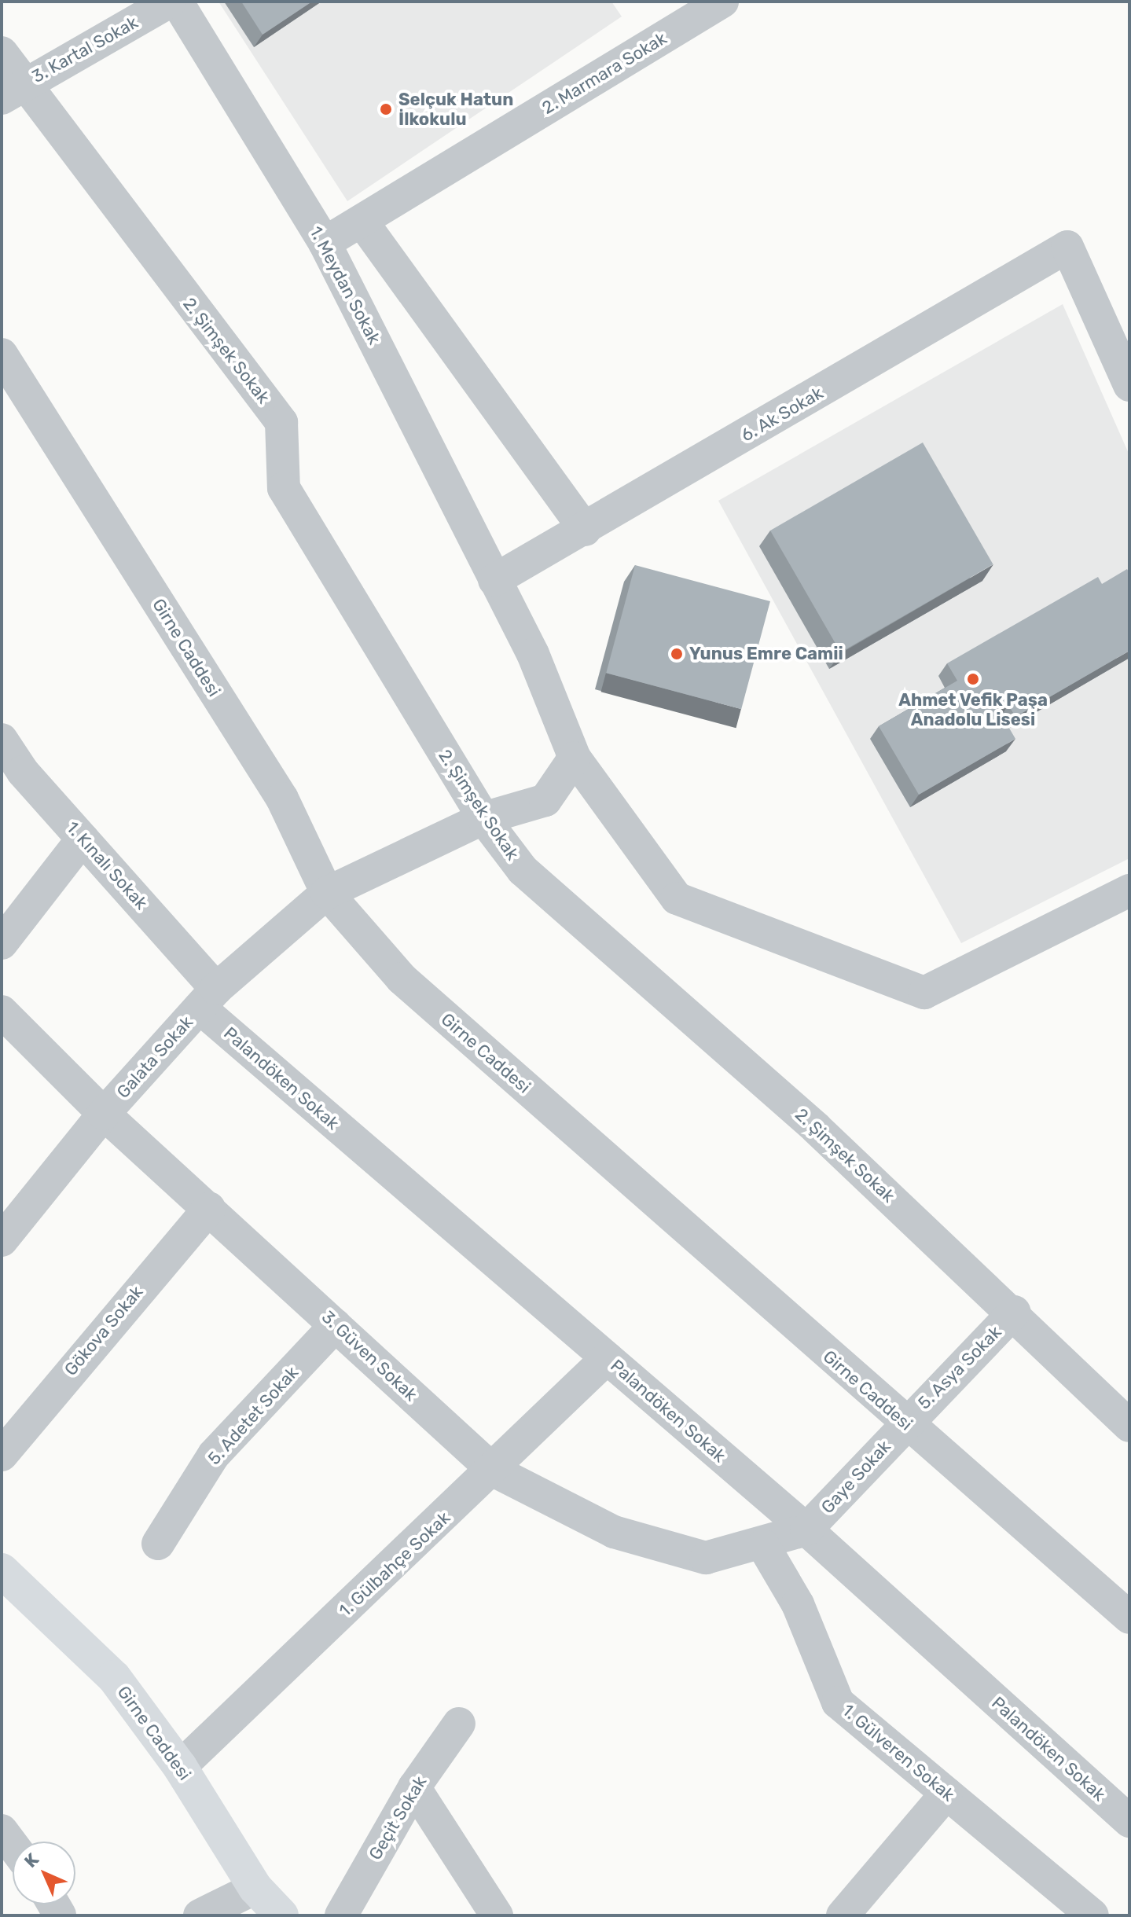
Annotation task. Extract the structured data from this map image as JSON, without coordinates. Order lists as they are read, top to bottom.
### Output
{
  "streets": {
    "main road": ["Girne Caddesi"],
    "street": [
      "3. Kartal Sokak",
      "2. Marmara Sokak",
      "1. Meydan Sokak",
      "2. Şimşek Sokak",
      "6. Ak Sokak",
      "1. Kınalı Sokak",
      "Galata Sokak",
      "Palandöken Sokak",
      "Gökova Sokak",
      "3. Güven Sokak",
      "5. Asya Sokak",
      "5. Adetet Sokak",
      "Gaye Sokak",
      "1. Gülbahçe Sokak",
      "1. Gülveren Sokak",
      "Geçit Sokak"
    ]
  },
  "crossings": [
    ["3. Kartal Sokak", "2. Şimşek Sokak"],
    ["2. Marmara Sokak", "1. Meydan Sokak"],
    ["1. Meydan Sokak", "6. Ak Sokak"],
    ["1. Meydan Sokak", "Galata Sokak"],
    ["2. Şimşek Sokak", "Galata Sokak"],
    ["2. Şimşek Sokak", "5. Asya Sokak"],
    ["Girne Caddesi", "Galata Sokak"],
    ["Girne Caddesi", "5. Asya Sokak"],
    ["Girne Caddesi", "Gaye Sokak"],
    ["Girne Caddesi", "1. Gülbahçe Sokak"],
    ["1. Kınalı Sokak", "Galata Sokak"],
    ["1. Kınalı Sokak", "Palandöken Sokak"],
    ["Galata Sokak", "Palandöken Sokak"],
    ["Galata Sokak", "3. Güven Sokak"],
    ["Palandöken Sokak", "3. Güven Sokak"],
    ["Palandöken Sokak", "Gaye Sokak"],
    ["Palandöken Sokak", "1. Gülbahçe Sokak"],
    ["Gökova Sokak", "3. Güven Sokak"],
    ["3. Güven Sokak", "5. Adetet Sokak"],
    ["3. Güven Sokak", "Gaye Sokak"],
    ["3. Güven Sokak", "1. Gülbahçe Sokak"],
    ["3. Güven Sokak", "1. Gülveren Sokak"],
    ["5. Asya Sokak", "Gaye Sokak"]
  ],
  "places": ["Selçuk Hatun İlkokulu", "Yunus Emre Camii", "Ahmet Vefik Paşa Anadolu Lisesi"],
  "north": "top left"
}
